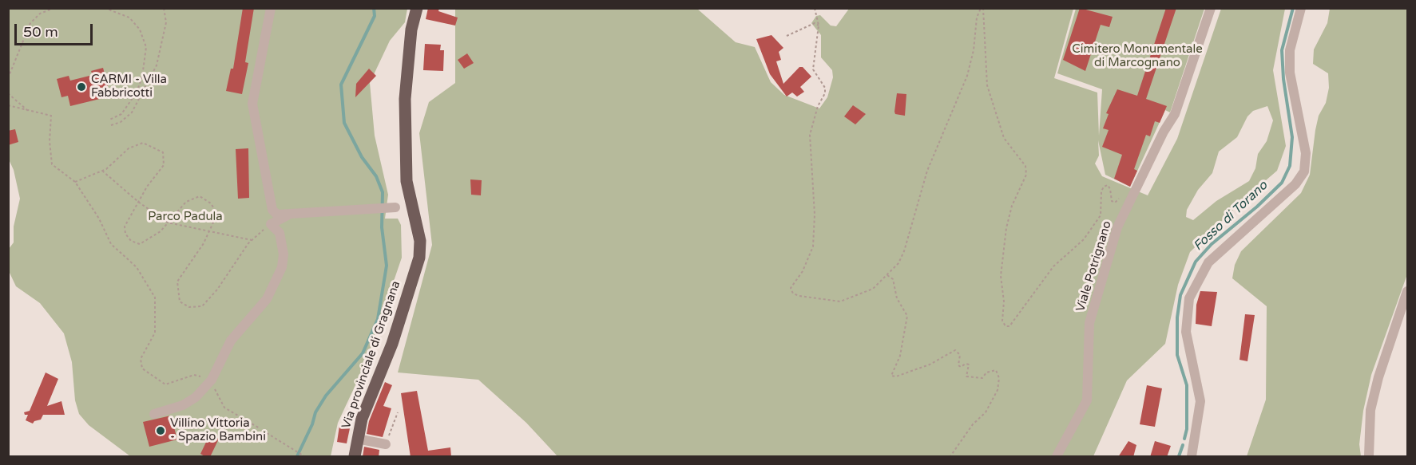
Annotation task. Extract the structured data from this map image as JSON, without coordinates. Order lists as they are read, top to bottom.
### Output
{
  "streets": {
    "main road": ["Via provinciale di Gragnana"],
    "street": ["Viale Potrignano"]
  },
  "water": ["Fosso di Torano"],
  "parks": ["Cimitero Monumentale di Marcognano", "Parco Padula"],
  "places": ["CARMI - Villa Fabbricotti", "Villino Vittoria - Spazio Bambini"],
  "scale_bar": "50 m"
}
